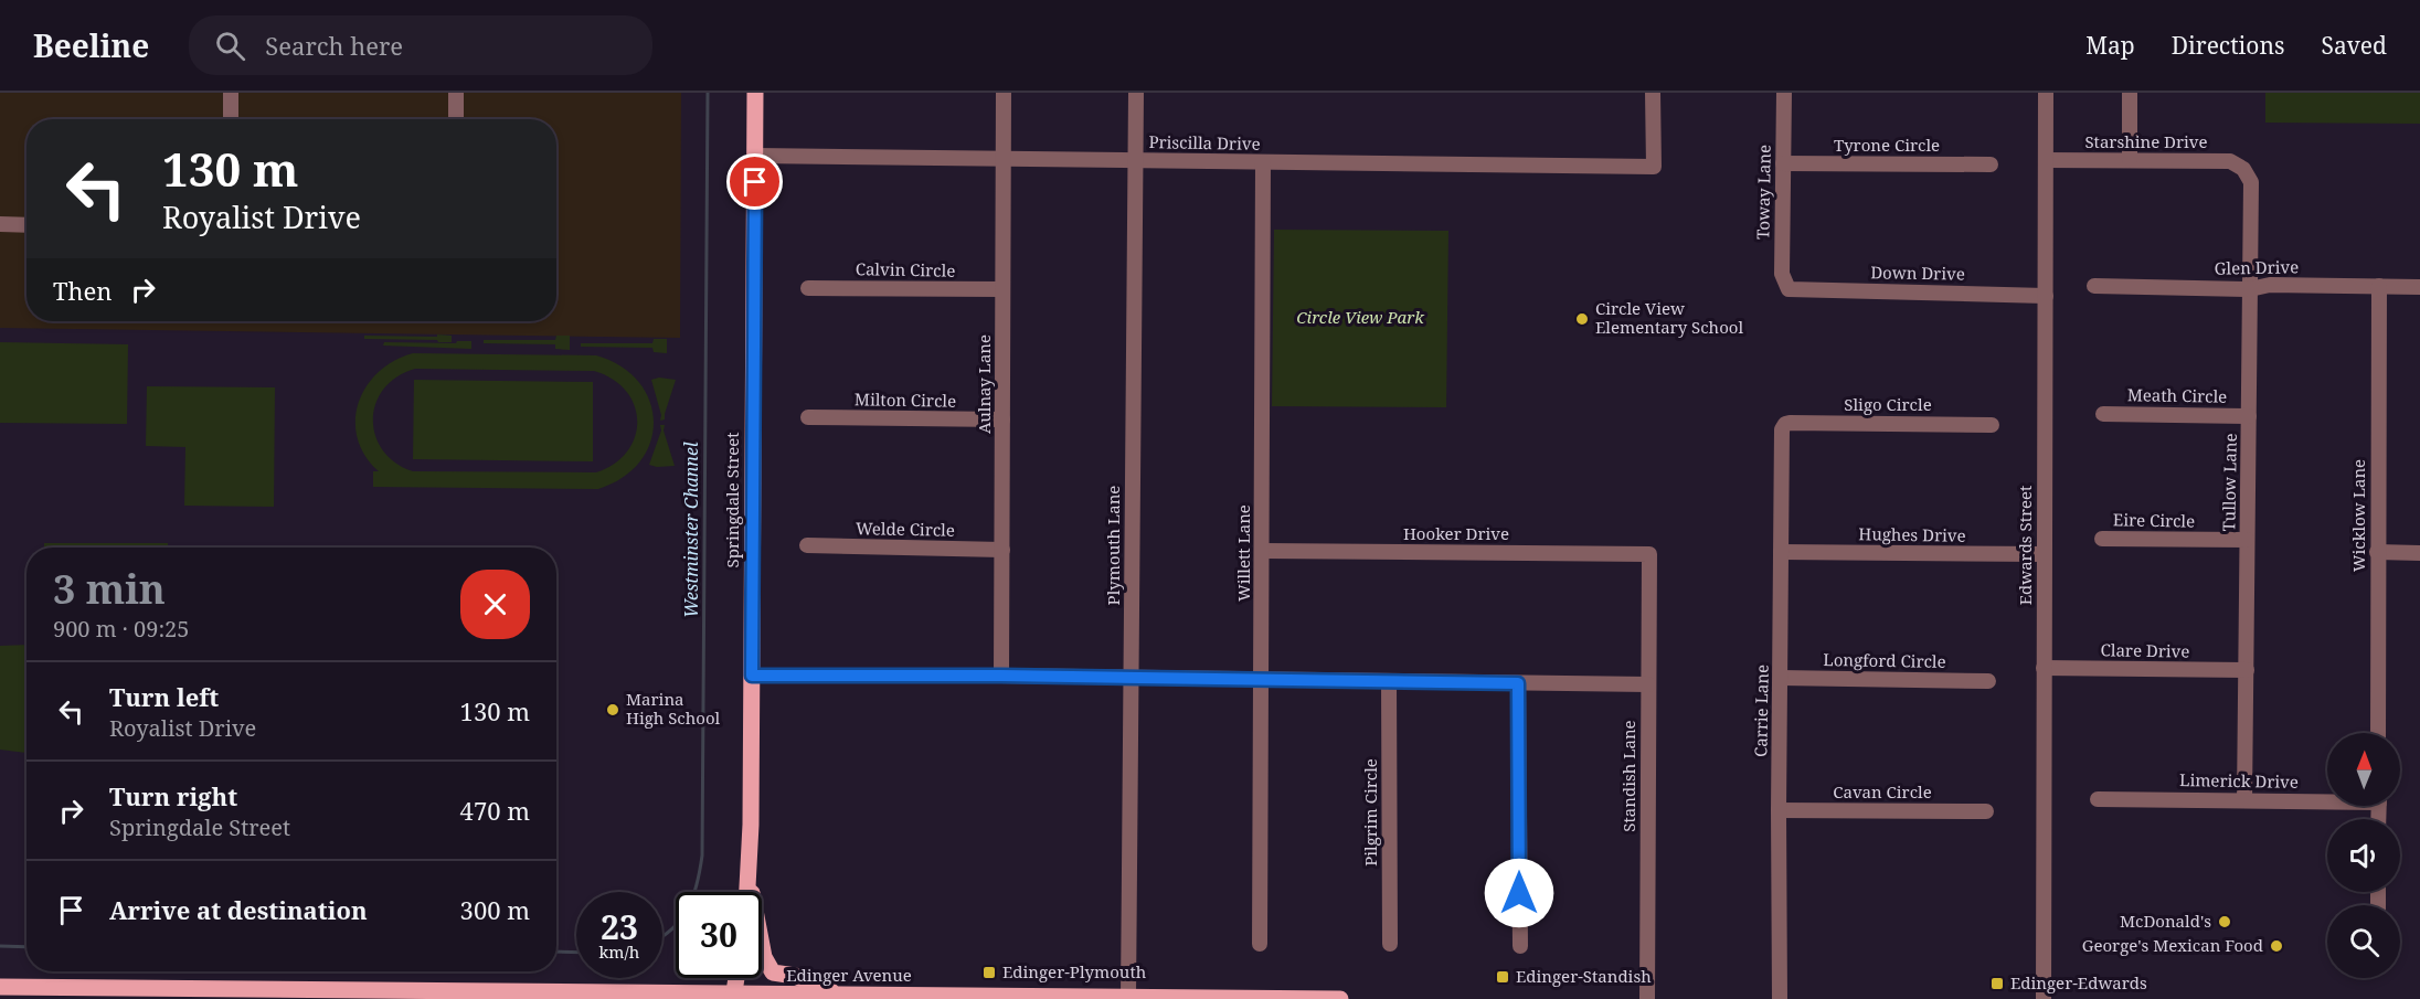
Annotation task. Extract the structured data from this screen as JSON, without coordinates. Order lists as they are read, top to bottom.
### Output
{
  "streets": {
    "main road": ["Springdale Street", "Edinger Avenue"],
    "street": [
      "Starshine Drive",
      "Priscilla Drive",
      "Tyrone Circle",
      "Toway Lane",
      "Glen Drive",
      "Calvin Circle",
      "Down Drive",
      "Aulnay Lane",
      "Meath Circle",
      "Milton Circle",
      "Sligo Circle",
      "Tullow Lane",
      "Wicklow Lane",
      "Eire Circle",
      "Welde Circle",
      "Hooker Drive",
      "Hughes Drive",
      "Plymouth Lane",
      "Edwards Street",
      "Willett Lane",
      "Clare Drive",
      "Longford Circle",
      "Carrie Lane",
      "Standish Lane",
      "Limerick Drive",
      "Cavan Circle",
      "Pilgrim Circle"
    ]
  },
  "crossings": [
    ["Starshine Drive", "Tullow Lane"],
    ["Starshine Drive", "Edwards Street"],
    ["Priscilla Drive", "Aulnay Lane"],
    ["Priscilla Drive", "Springdale Street"],
    ["Priscilla Drive", "Plymouth Lane"],
    ["Priscilla Drive", "Willett Lane"],
    ["Tyrone Circle", "Toway Lane"],
    ["Toway Lane", "Down Drive"],
    ["Glen Drive", "Tullow Lane"],
    ["Glen Drive", "Wicklow Lane"],
    ["Calvin Circle", "Aulnay Lane"],
    ["Down Drive", "Edwards Street"],
    ["Aulnay Lane", "Milton Circle"],
    ["Aulnay Lane", "Welde Circle"],
    ["Meath Circle", "Tullow Lane"],
    ["Sligo Circle", "Carrie Lane"],
    ["Tullow Lane", "Eire Circle"],
    ["Tullow Lane", "Clare Drive"],
    ["Tullow Lane", "Limerick Drive"],
    ["Hooker Drive", "Willett Lane"],
    ["Hooker Drive", "Standish Lane"],
    ["Hughes Drive", "Edwards Street"],
    ["Hughes Drive", "Carrie Lane"],
    ["Plymouth Lane", "Edinger Avenue"],
    ["Edwards Street", "Clare Drive"],
    ["Longford Circle", "Carrie Lane"],
    ["Carrie Lane", "Cavan Circle"]
  ],
  "water": ["Westminster Channel"],
  "parks": ["Circle View Park"],
  "places": {
    "other": [
      "Circle View Elementary School",
      "Marina High School",
      "McDonald's",
      "George's Mexican Food"
    ],
    "transit": ["Edinger-Plymouth", "Edinger-Standish", "Edinger-Edwards"]
  },
  "north": "top",
  "page": {
    "header": "Beeline",
    "search": "Search here",
    "nav": ["Map", "Directions", "Saved"],
    "turn": ["130 m", "Royalist Drive"],
    "then": "Then",
    "heading": ["3 min", "900 m · 09:25"],
    "list": [
      {
        "name": "Turn left",
        "note": "Royalist Drive",
        "value": "130 m"
      },
      {
        "name": "Turn right",
        "note": "Springdale Street",
        "value": "470 m"
      },
      {
        "name": "Arrive at destination",
        "value": "300 m"
      }
    ],
    "speed": "23 km/h",
    "limit": "30"
  }
}
